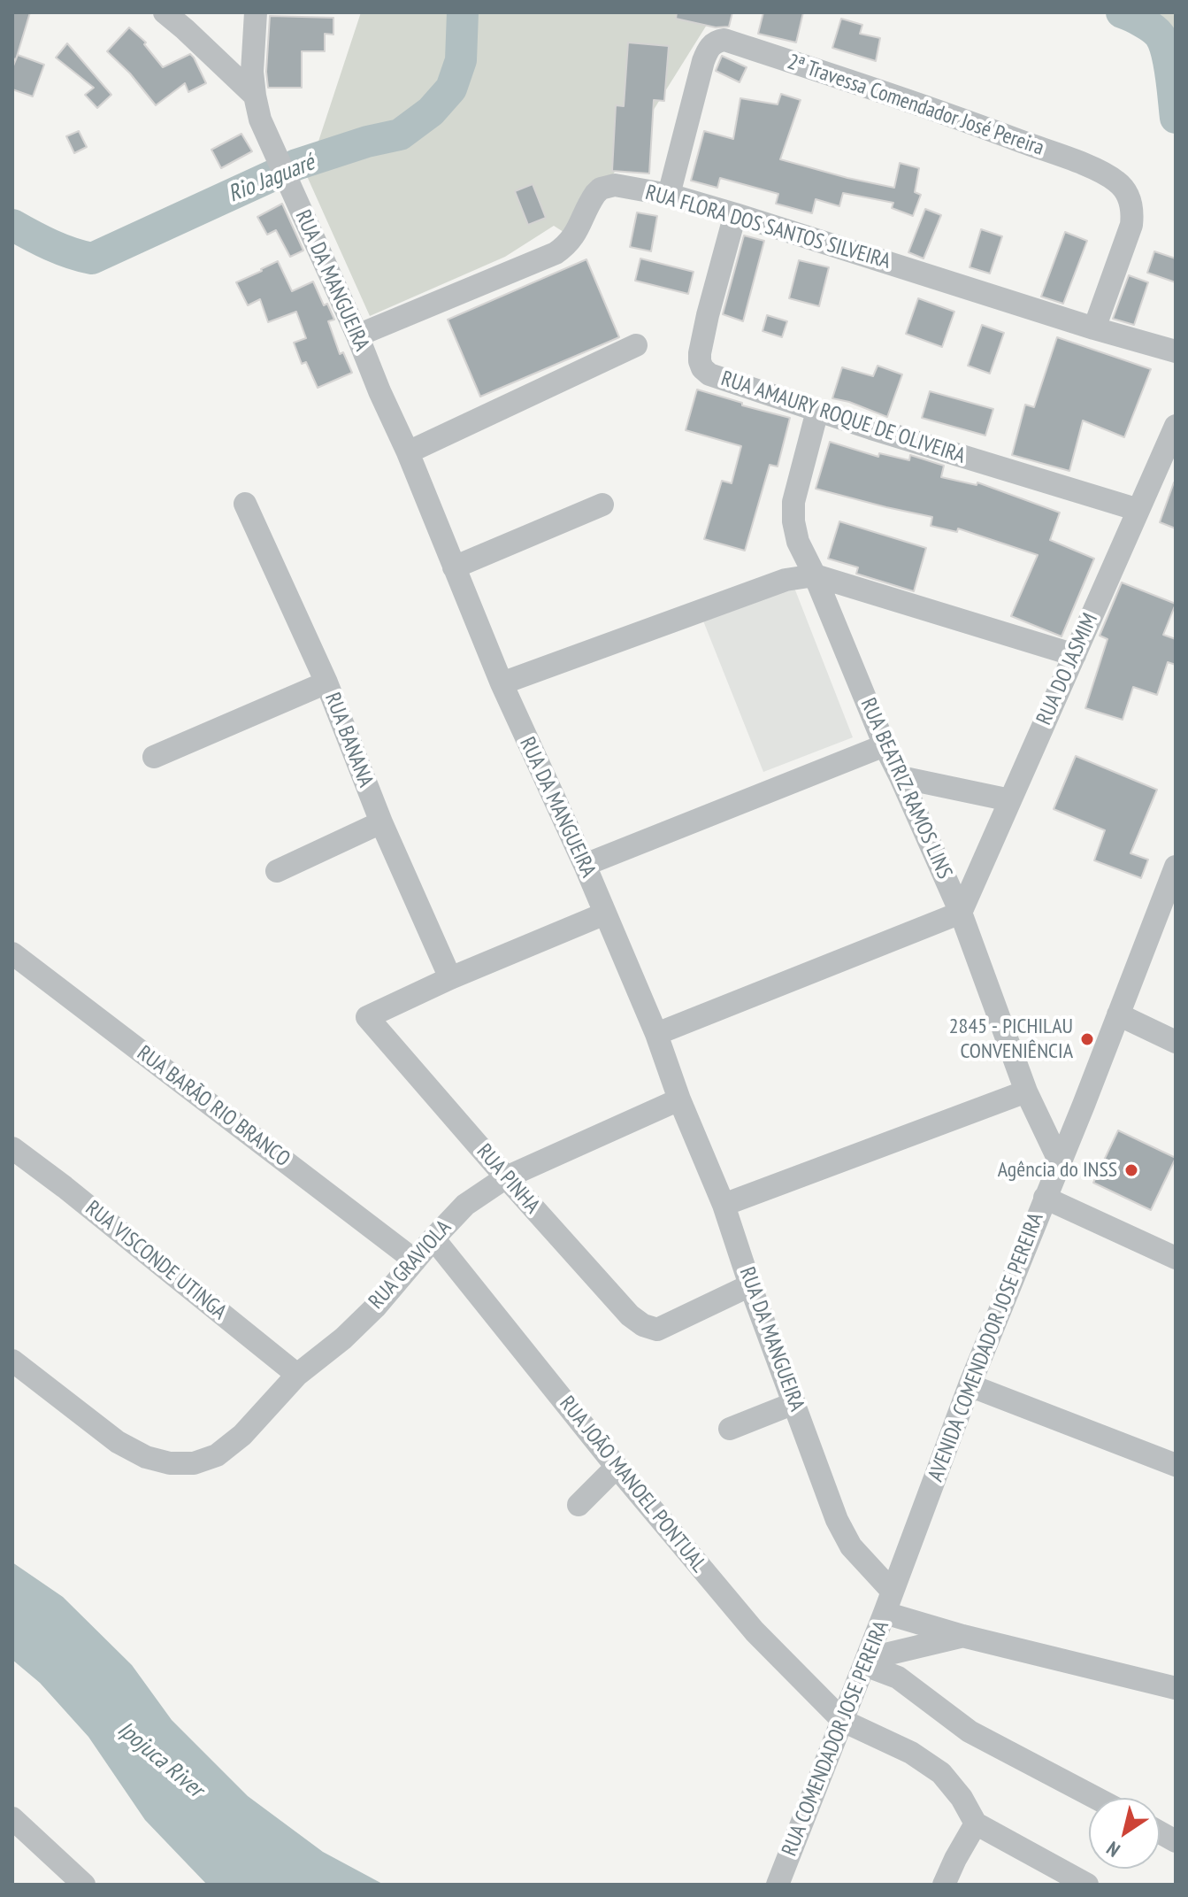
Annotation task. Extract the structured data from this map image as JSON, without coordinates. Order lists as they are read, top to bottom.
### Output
{
  "streets": {
    "street": [
      "2ª Travessa Comendador José Pereira",
      "RUA FLORA DOS SANTOS SILVEIRA",
      "RUA DA MANGUEIRA",
      "RUA AMAURY ROQUE DE OLIVEIRA",
      "RUA DO JASMIM",
      "RUA BANANA",
      "RUA BEATRIZ RAMOS LINS",
      "RUA BARÃO RIO BRANCO",
      "RUA PINHA",
      "RUA VISCONDE UTINGA",
      "RUA GRAVIOLA",
      "AVENIDA COMENDADOR JOSE PEREIRA",
      "RUA JOÃO MANOEL PONTUAL",
      "RUA COMENDADOR JOSE PEREIRA"
    ]
  },
  "crossings": [
    ["2ª Travessa Comendador José Pereira", "RUA FLORA DOS SANTOS SILVEIRA"],
    ["RUA FLORA DOS SANTOS SILVEIRA", "RUA DA MANGUEIRA"],
    ["RUA FLORA DOS SANTOS SILVEIRA", "RUA AMAURY ROQUE DE OLIVEIRA"],
    ["RUA DA MANGUEIRA", "RUA PINHA"],
    ["RUA DA MANGUEIRA", "RUA GRAVIOLA"],
    ["RUA DA MANGUEIRA", "AVENIDA COMENDADOR JOSE PEREIRA"],
    ["RUA DA MANGUEIRA", "RUA COMENDADOR JOSE PEREIRA"],
    ["RUA AMAURY ROQUE DE OLIVEIRA", "RUA DO JASMIM"],
    ["RUA AMAURY ROQUE DE OLIVEIRA", "RUA BEATRIZ RAMOS LINS"],
    ["RUA DO JASMIM", "RUA BEATRIZ RAMOS LINS"],
    ["RUA BANANA", "RUA PINHA"],
    ["RUA BEATRIZ RAMOS LINS", "AVENIDA COMENDADOR JOSE PEREIRA"],
    ["RUA BARÃO RIO BRANCO", "RUA GRAVIOLA"],
    ["RUA PINHA", "RUA GRAVIOLA"],
    ["RUA VISCONDE UTINGA", "RUA GRAVIOLA"],
    ["RUA GRAVIOLA", "RUA JOÃO MANOEL PONTUAL"],
    ["AVENIDA COMENDADOR JOSE PEREIRA", "RUA COMENDADOR JOSE PEREIRA"],
    ["RUA JOÃO MANOEL PONTUAL", "RUA COMENDADOR JOSE PEREIRA"]
  ],
  "water": ["Rio Jaguaré", "Ipojuca River"],
  "places": ["2845 - PICHILAU CONVENIÊNCIA", "Agência do INSS"],
  "north": "bottom left"
}
